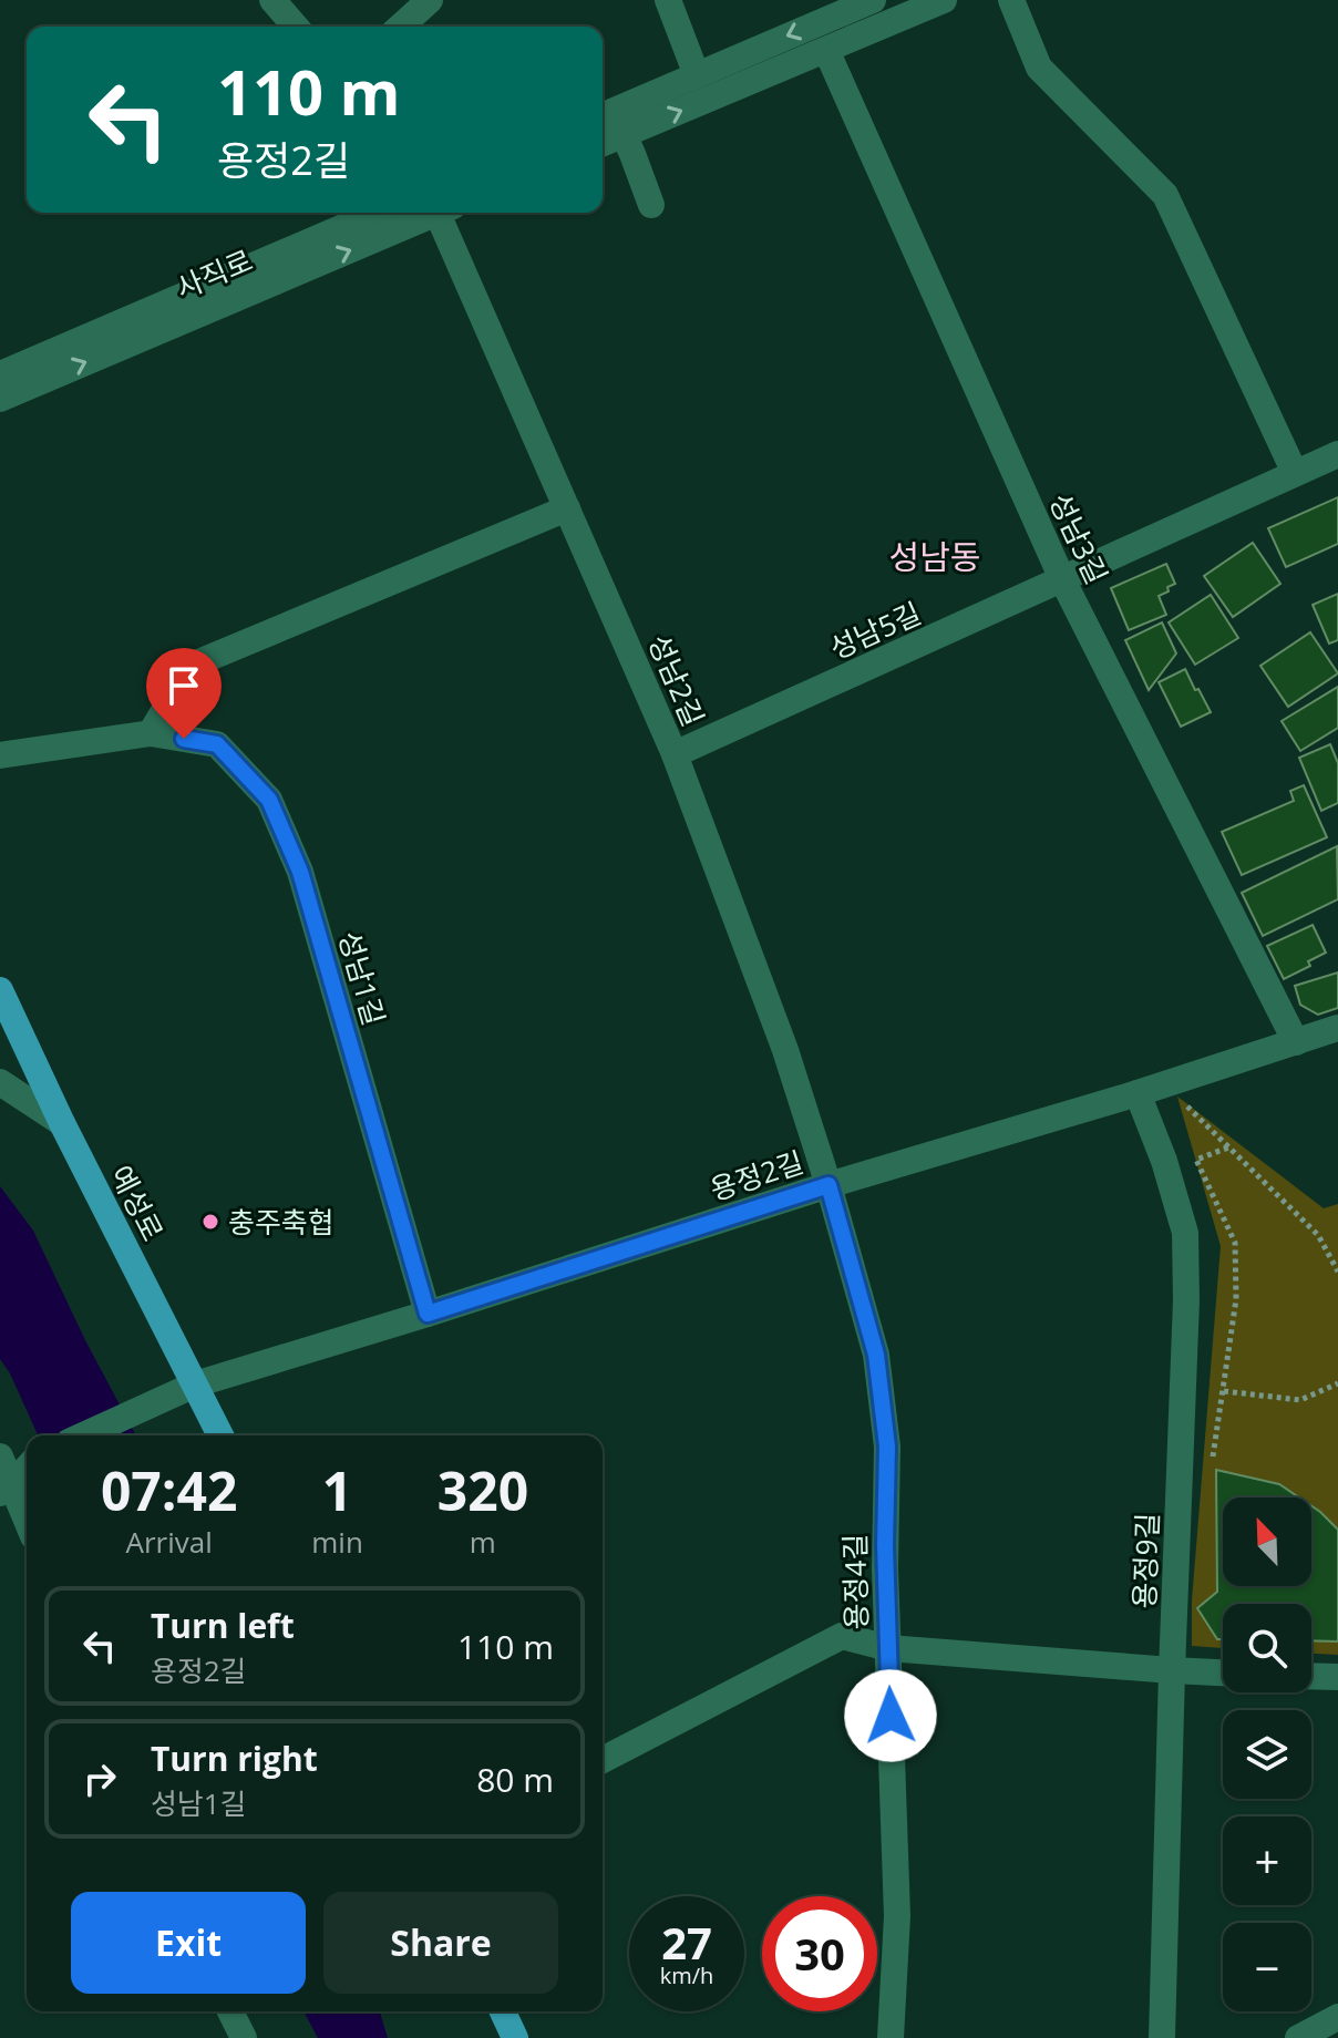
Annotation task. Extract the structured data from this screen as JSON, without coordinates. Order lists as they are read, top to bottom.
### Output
{
  "streets": {
    "main road": ["예성로"],
    "street": [
      "사직로",
      "성남3길",
      "성남5길",
      "성남2길",
      "성남1길",
      "용정2길",
      "용정9길",
      "용정4길"
    ]
  },
  "crossings": [
    ["성남3길", "성남5길"],
    ["성남3길", "용정2길"],
    ["성남5길", "성남2길"],
    ["성남2길", "용정2길"],
    ["성남2길", "용정4길"],
    ["성남1길", "용정2길"],
    ["용정2길", "예성로"],
    ["용정2길", "용정9길"],
    ["용정2길", "용정4길"]
  ],
  "districts": ["성남동"],
  "places": ["충주축협"],
  "north": "top left",
  "page": {
    "turn": ["110 m", "용정2길"],
    "eta": [
      "07:42",
      "Arrival",
      "1",
      "min",
      "320",
      "m"
    ],
    "map_buttons": ["+", "−"],
    "list": [
      {
        "name": "Turn left",
        "note": "용정2길",
        "value": "110 m"
      },
      {
        "name": "Turn right",
        "note": "성남1길",
        "value": "80 m"
      }
    ],
    "buttons": ["Exit", "Share"],
    "speed": "27 km/h",
    "limit": "30"
  }
}
